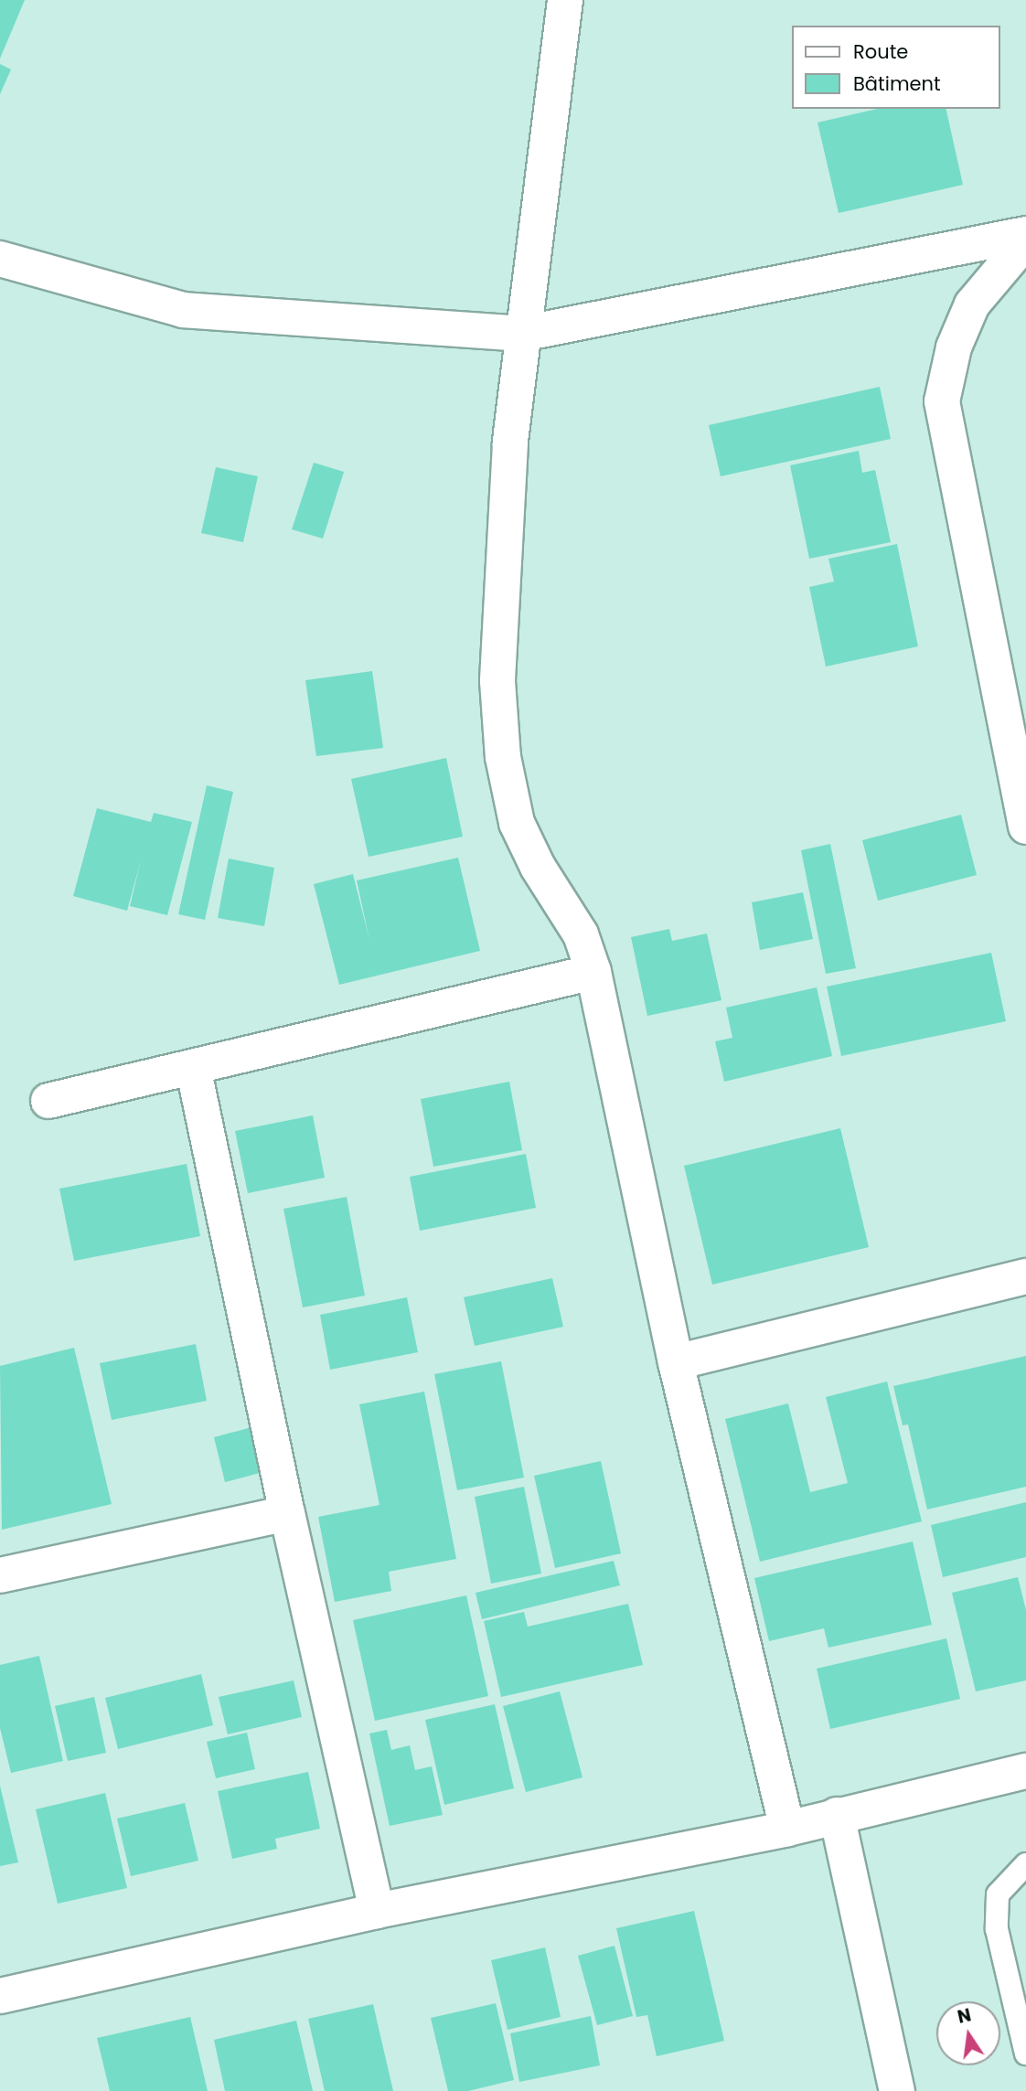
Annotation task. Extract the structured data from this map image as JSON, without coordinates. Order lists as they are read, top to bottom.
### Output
{
  "legend": ["Route", "Bâtiment"],
  "north": "top"
}
